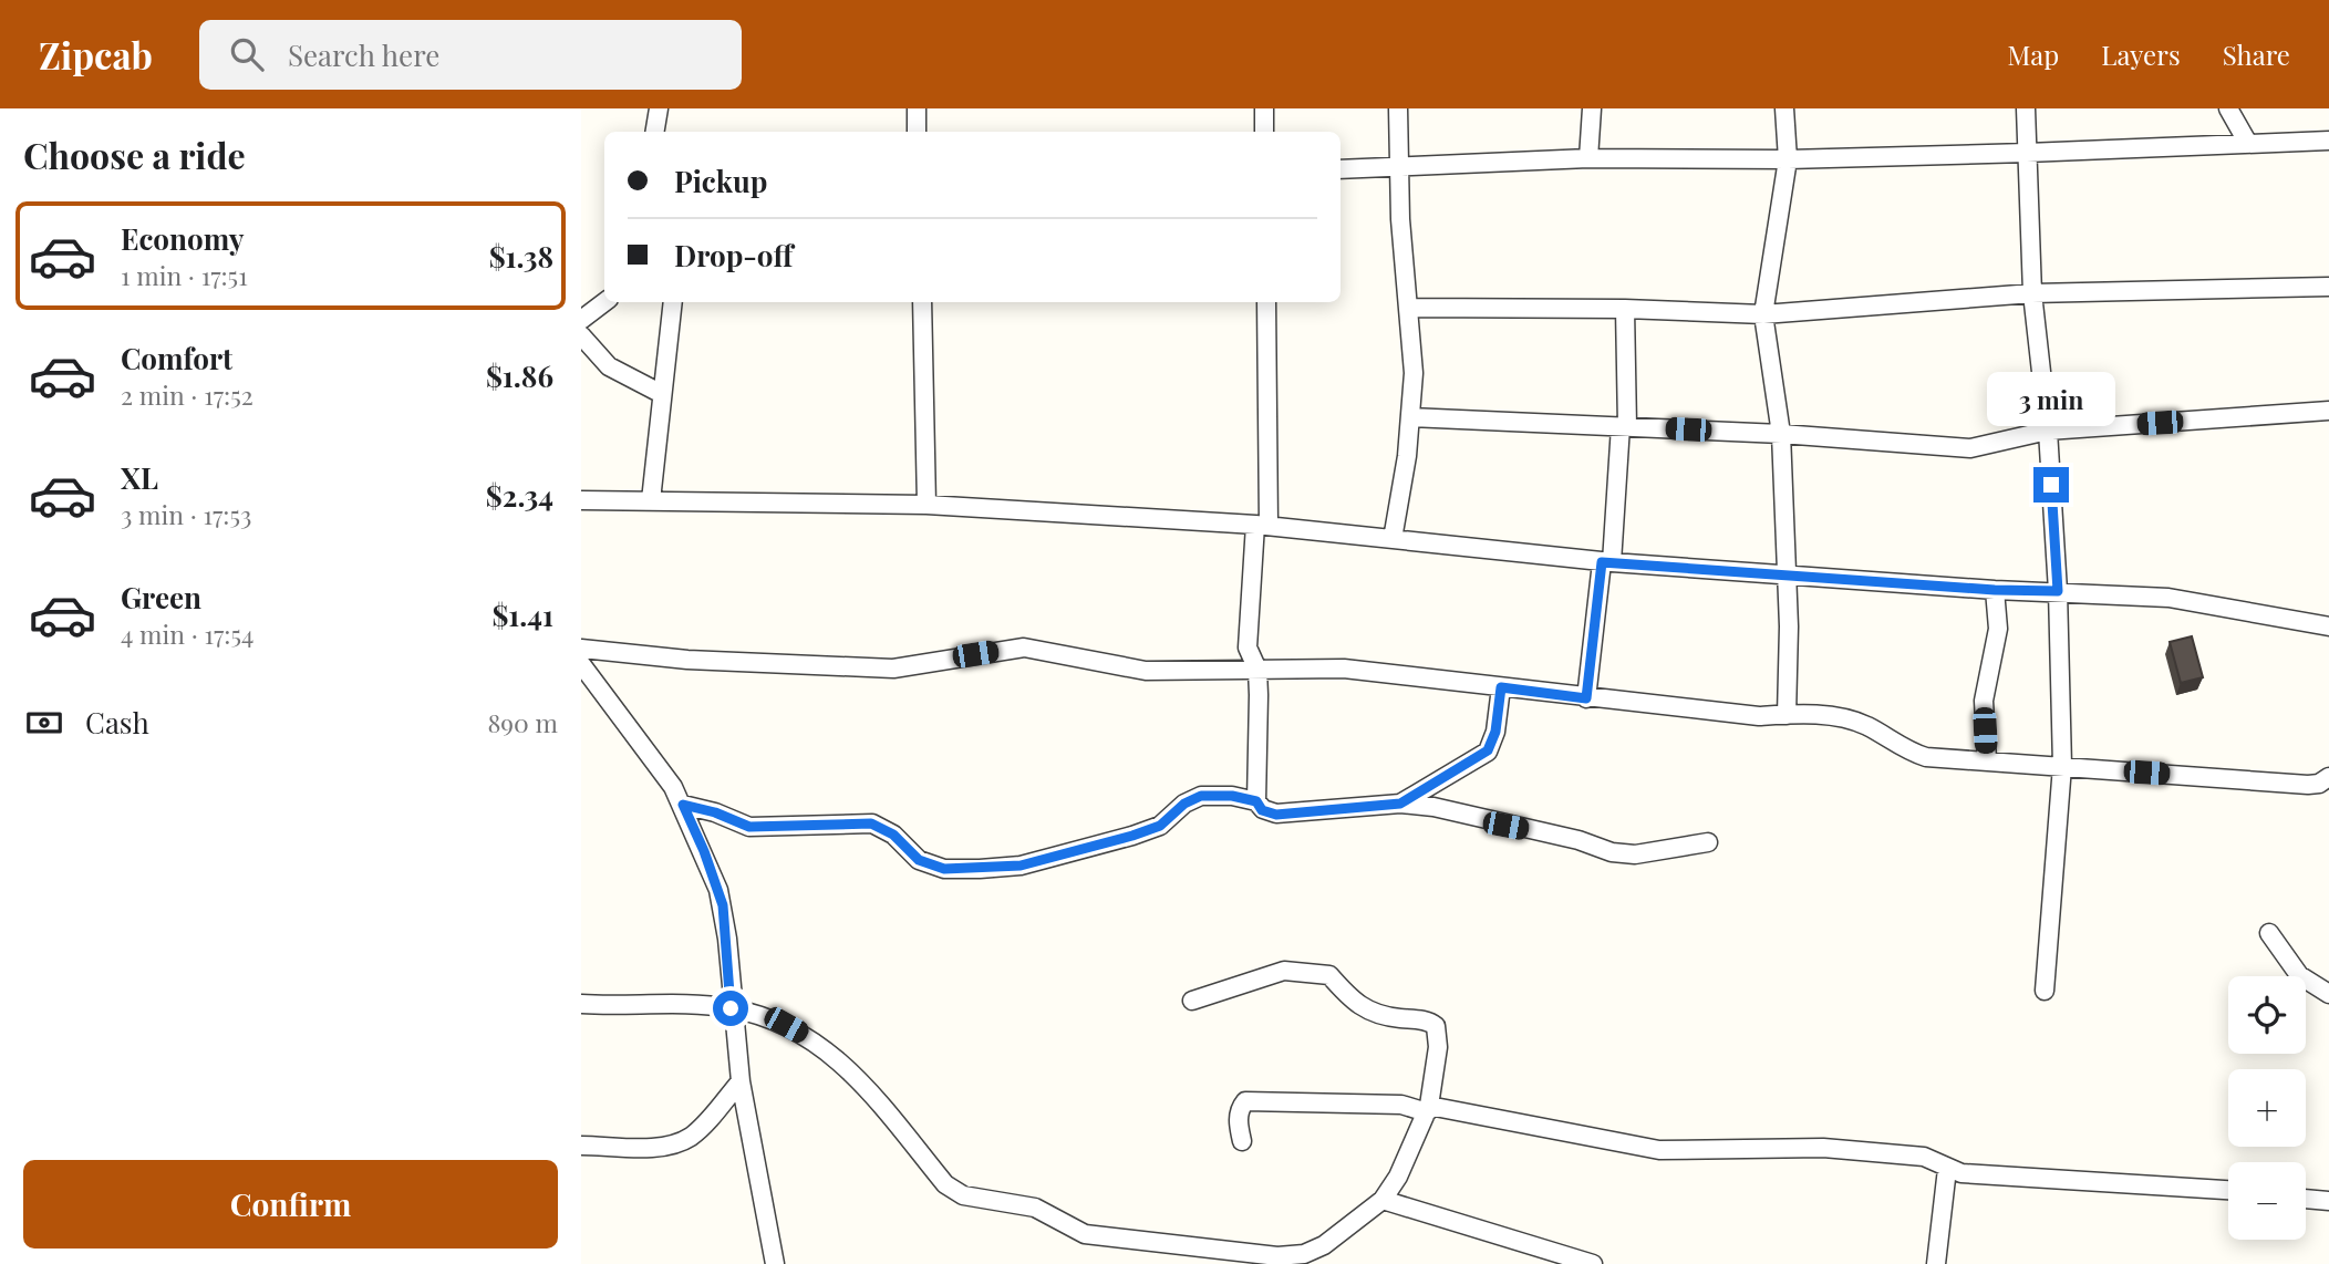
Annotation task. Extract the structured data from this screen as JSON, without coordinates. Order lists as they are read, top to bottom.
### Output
{
  "page": {
    "header": "Zipcab",
    "search": "Search here",
    "nav": ["Map", "Layers", "Share"],
    "heading": "Choose a ride",
    "banner": ["Pickup", "Drop-off"],
    "list": [
      {
        "name": "Economy",
        "note": "1 min · 17:51",
        "value": "$1.38"
      },
      {
        "name": "Comfort",
        "note": "2 min · 17:52",
        "value": "$1.86"
      },
      {
        "name": "XL",
        "note": "3 min · 17:53",
        "value": "$2.34"
      },
      {
        "name": "Green",
        "note": "4 min · 17:54",
        "value": "$1.41"
      }
    ],
    "bubble": "3 min",
    "pay": ["Cash", "890 m"],
    "map_buttons": ["+", "−"],
    "buttons": "Confirm"
  }
}
